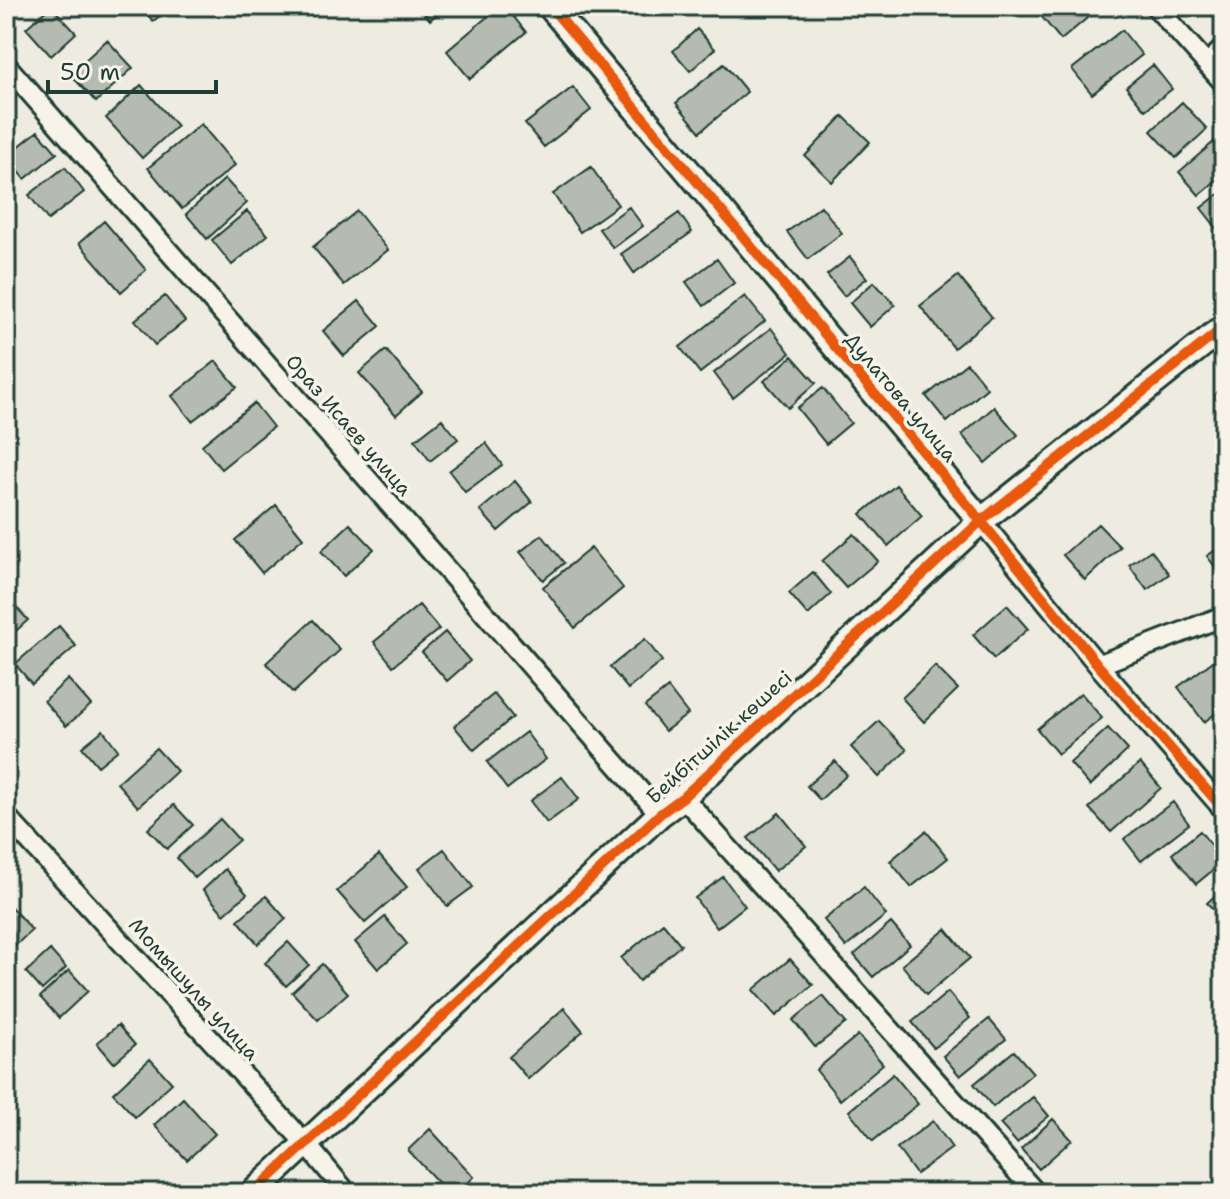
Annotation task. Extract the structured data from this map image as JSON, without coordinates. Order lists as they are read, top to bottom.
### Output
{
  "streets": {
    "street": [
      "Дулатова улица",
      "Ораз Исаев улица",
      "Бейбітшілік көшесі",
      "Момышулы улица"
    ]
  },
  "crossings": [
    ["Дулатова улица", "Бейбітшілік көшесі"],
    ["Ораз Исаев улица", "Бейбітшілік көшесі"],
    ["Бейбітшілік көшесі", "Момышулы улица"]
  ],
  "scale_bar": "50 m"
}
